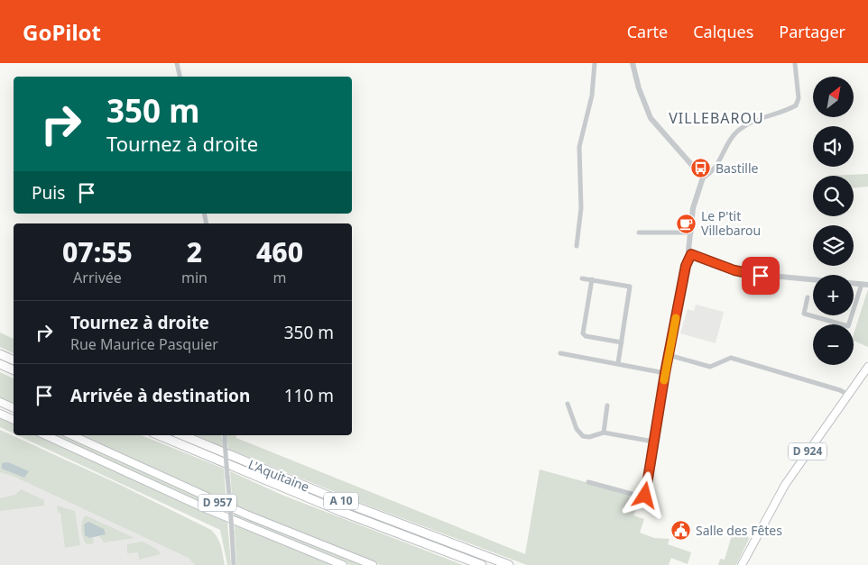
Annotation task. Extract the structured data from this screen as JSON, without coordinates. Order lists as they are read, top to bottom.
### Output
{
  "streets": {
    "highway": ["L'Aquitaine", "A 10"],
    "main road": ["D 924", "D 957"]
  },
  "districts": ["VILLEBAROU"],
  "places": {
    "bus stop": ["Bastille"],
    "cafe": ["Le P'tit Villebarou"],
    "public building": ["Salle des Fêtes"]
  },
  "north": "top right",
  "page": {
    "header": "GoPilot",
    "nav": ["Carte", "Calques", "Partager"],
    "map_buttons": ["+", "−"],
    "turn": ["350 m", "Tournez à droite"],
    "then": "Puis",
    "eta": [
      "07:55",
      "Arrivée",
      "2",
      "min",
      "460",
      "m"
    ],
    "list": [
      {
        "name": "Tournez à droite",
        "note": "Rue Maurice Pasquier",
        "value": "350 m"
      },
      {
        "name": "Arrivée à destination",
        "value": "110 m"
      }
    ]
  }
}
